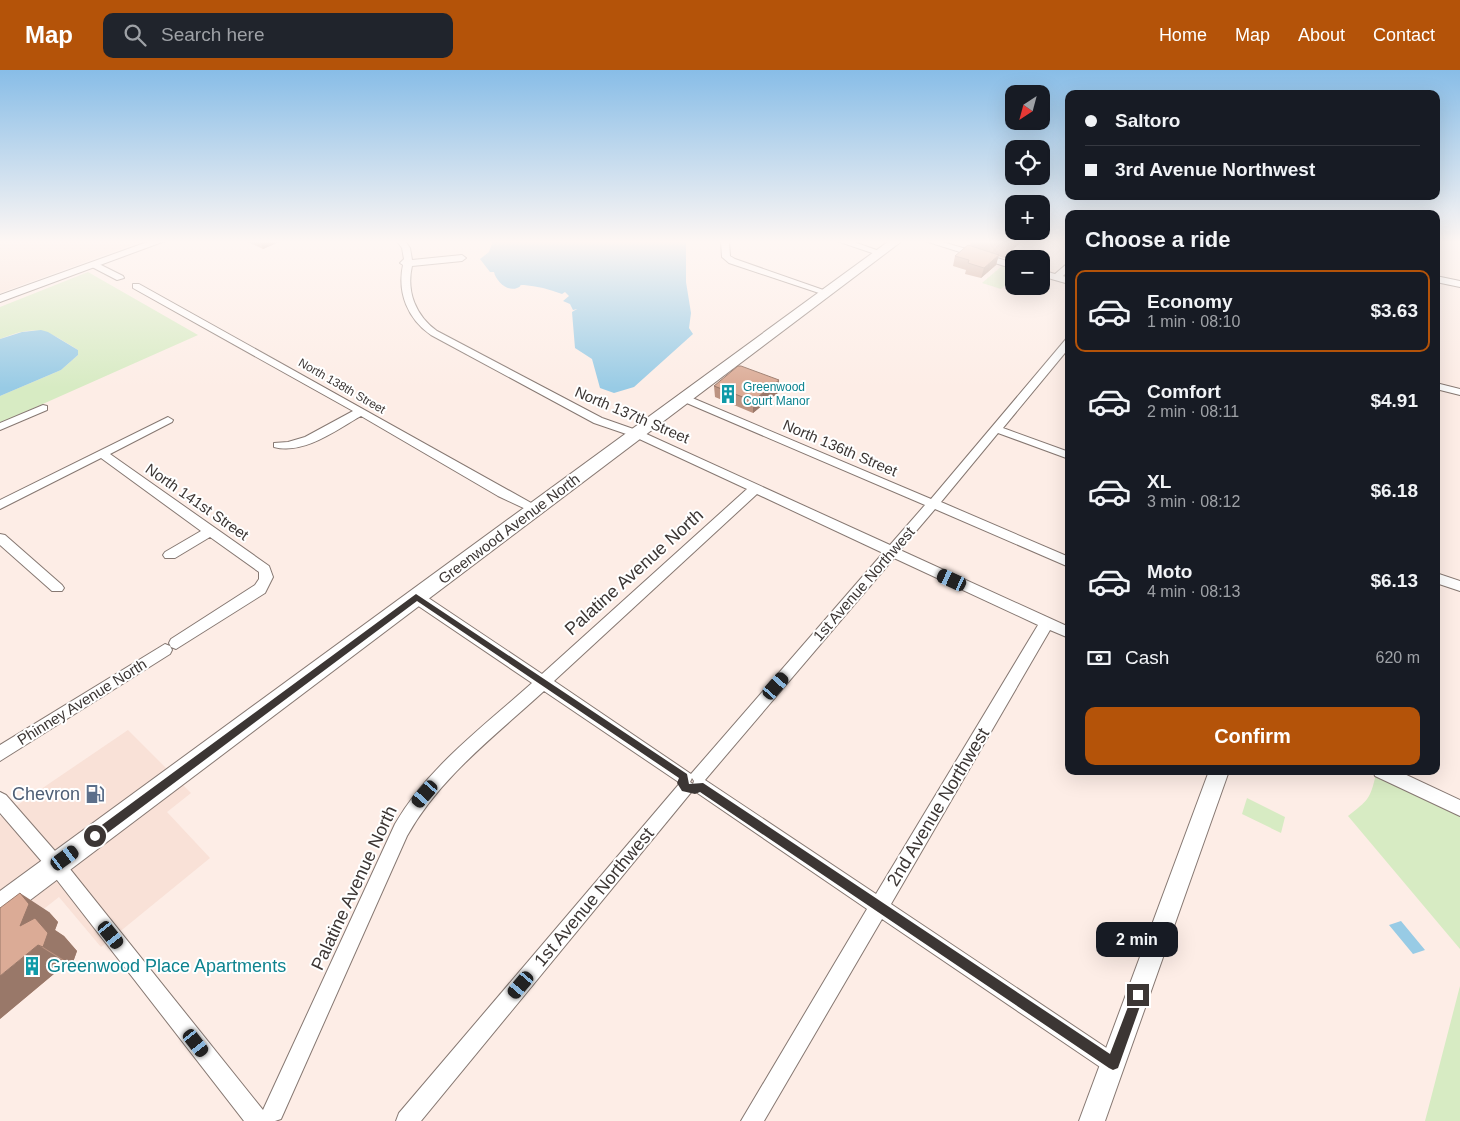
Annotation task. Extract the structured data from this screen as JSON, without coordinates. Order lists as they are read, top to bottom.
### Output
{
  "streets": {
    "main road": ["Greenwood Avenue North"],
    "street": [
      "North 138th Street",
      "North 137th Street",
      "North 136th Street",
      "North 141st Street",
      "Palatine Avenue North",
      "1st Avenue Northwest",
      "Phinney Avenue North",
      "2nd Avenue Northwest"
    ]
  },
  "crossings": [
    ["North 138th Street", "Greenwood Avenue North"],
    ["North 137th Street", "Greenwood Avenue North"],
    ["North 137th Street", "Palatine Avenue North"],
    ["North 137th Street", "1st Avenue Northwest"],
    ["North 137th Street", "2nd Avenue Northwest"],
    ["North 136th Street", "Greenwood Avenue North"],
    ["North 136th Street", "1st Avenue Northwest"],
    ["North 141st Street", "Phinney Avenue North"]
  ],
  "places": {
    "building": ["Greenwood Court Manor", "Greenwood Place Apartments"],
    "fuel station": ["Chevron"]
  },
  "north": "bottom left",
  "page": {
    "header": "Map",
    "search": "Search here",
    "nav": [
      "Home",
      "Map",
      "About",
      "Contact"
    ],
    "map_buttons": ["+", "−"],
    "banner": ["Saltoro", "3rd Avenue Northwest"],
    "heading": "Choose a ride",
    "list": [
      {
        "name": "Economy",
        "note": "1 min · 08:10",
        "value": "$3.63"
      },
      {
        "name": "Comfort",
        "note": "2 min · 08:11",
        "value": "$4.91"
      },
      {
        "name": "XL",
        "note": "3 min · 08:12",
        "value": "$6.18"
      },
      {
        "name": "Moto",
        "note": "4 min · 08:13",
        "value": "$6.13"
      }
    ],
    "pay": ["Cash", "620 m"],
    "buttons": "Confirm",
    "bubble": "2 min"
  }
}
